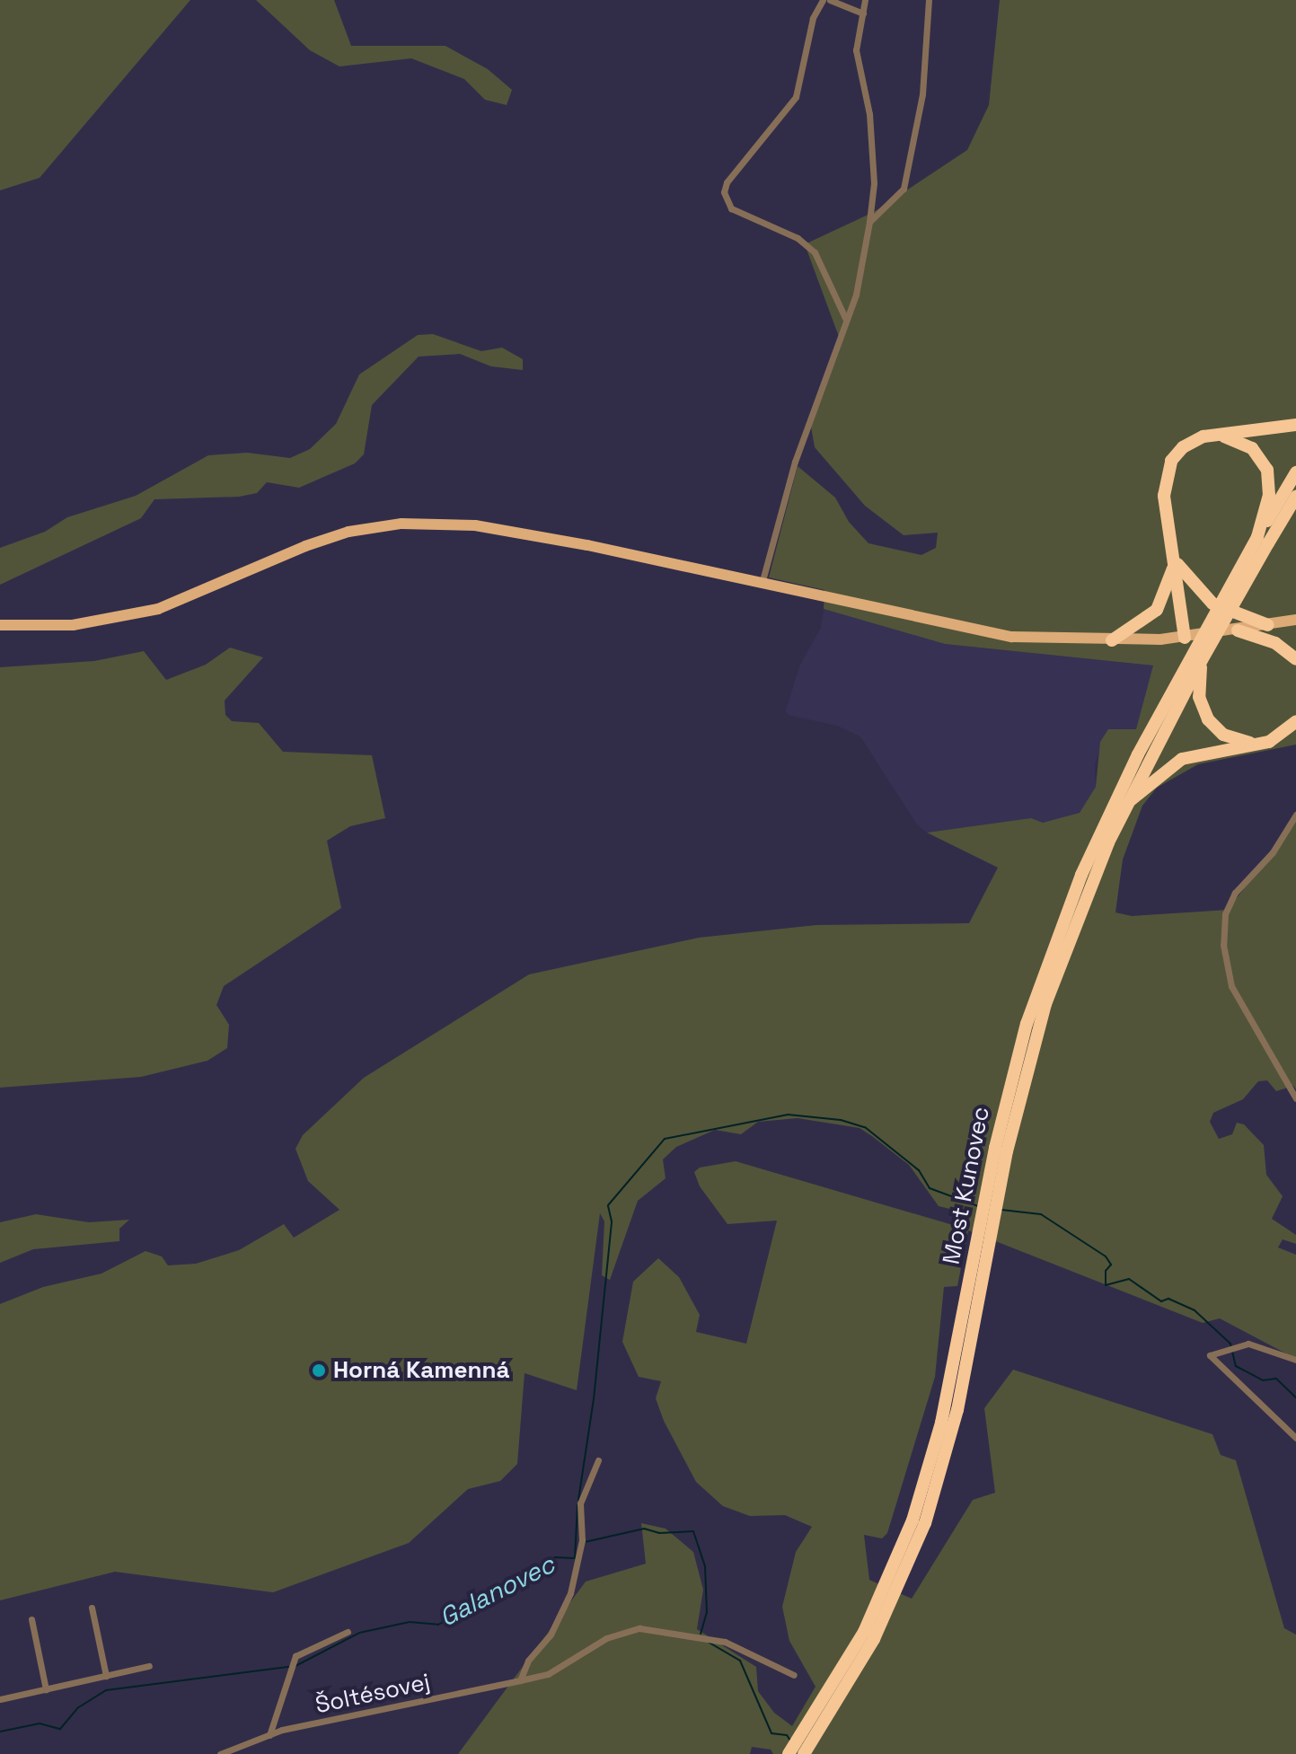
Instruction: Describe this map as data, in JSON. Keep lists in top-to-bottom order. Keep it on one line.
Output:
{"streets":{"highway":["Most Kunovec"],"street":["Šoltésovej"]},"water":["Galanovec"],"places":["Horná Kamenná"]}
